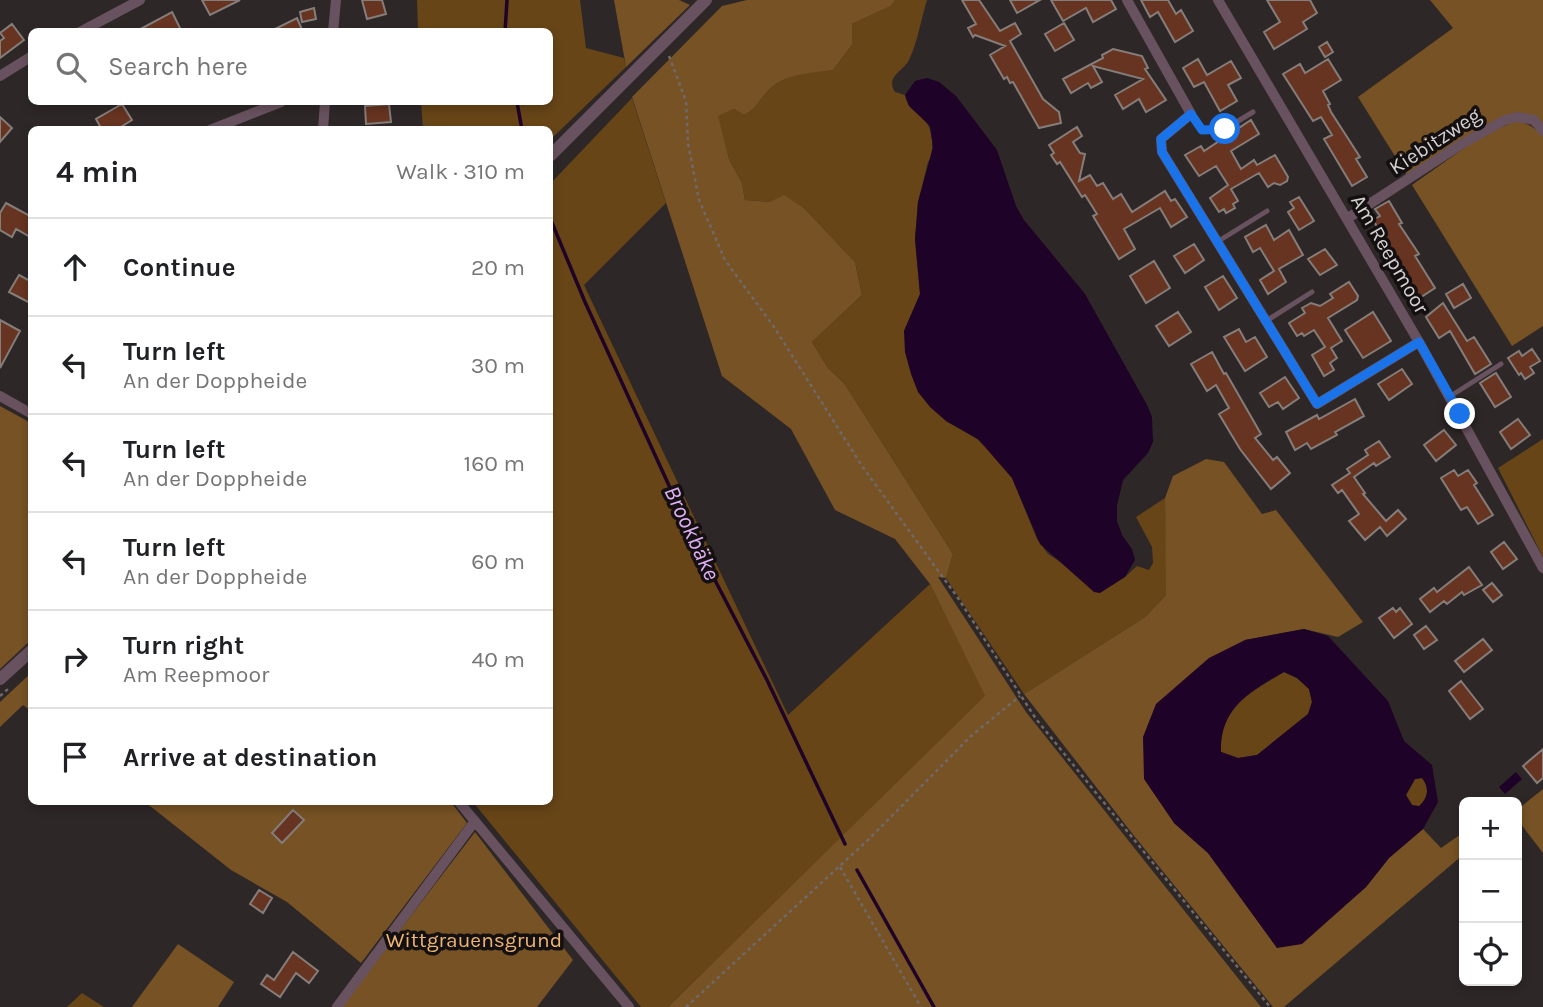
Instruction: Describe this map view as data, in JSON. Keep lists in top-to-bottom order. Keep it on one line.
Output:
{"streets":{"street":["Kiebitzweg","Am Reepmoor"]},"crossings":[["Kiebitzweg","Am Reepmoor"]],"water":["Brookbäke"],"parks":["Wittgrauensgrund"],"page":{"search":"Search here","heading":["4 min","Walk · 310 m"],"list":[["Continue","20 m"],["Turn left","An der Doppheide","30 m"],["Turn left","An der Doppheide","160 m"],["Turn left","An der Doppheide","60 m"],["Turn right","Am Reepmoor","40 m"],"Arrive at destination"],"map_buttons":["+","−"]}}
